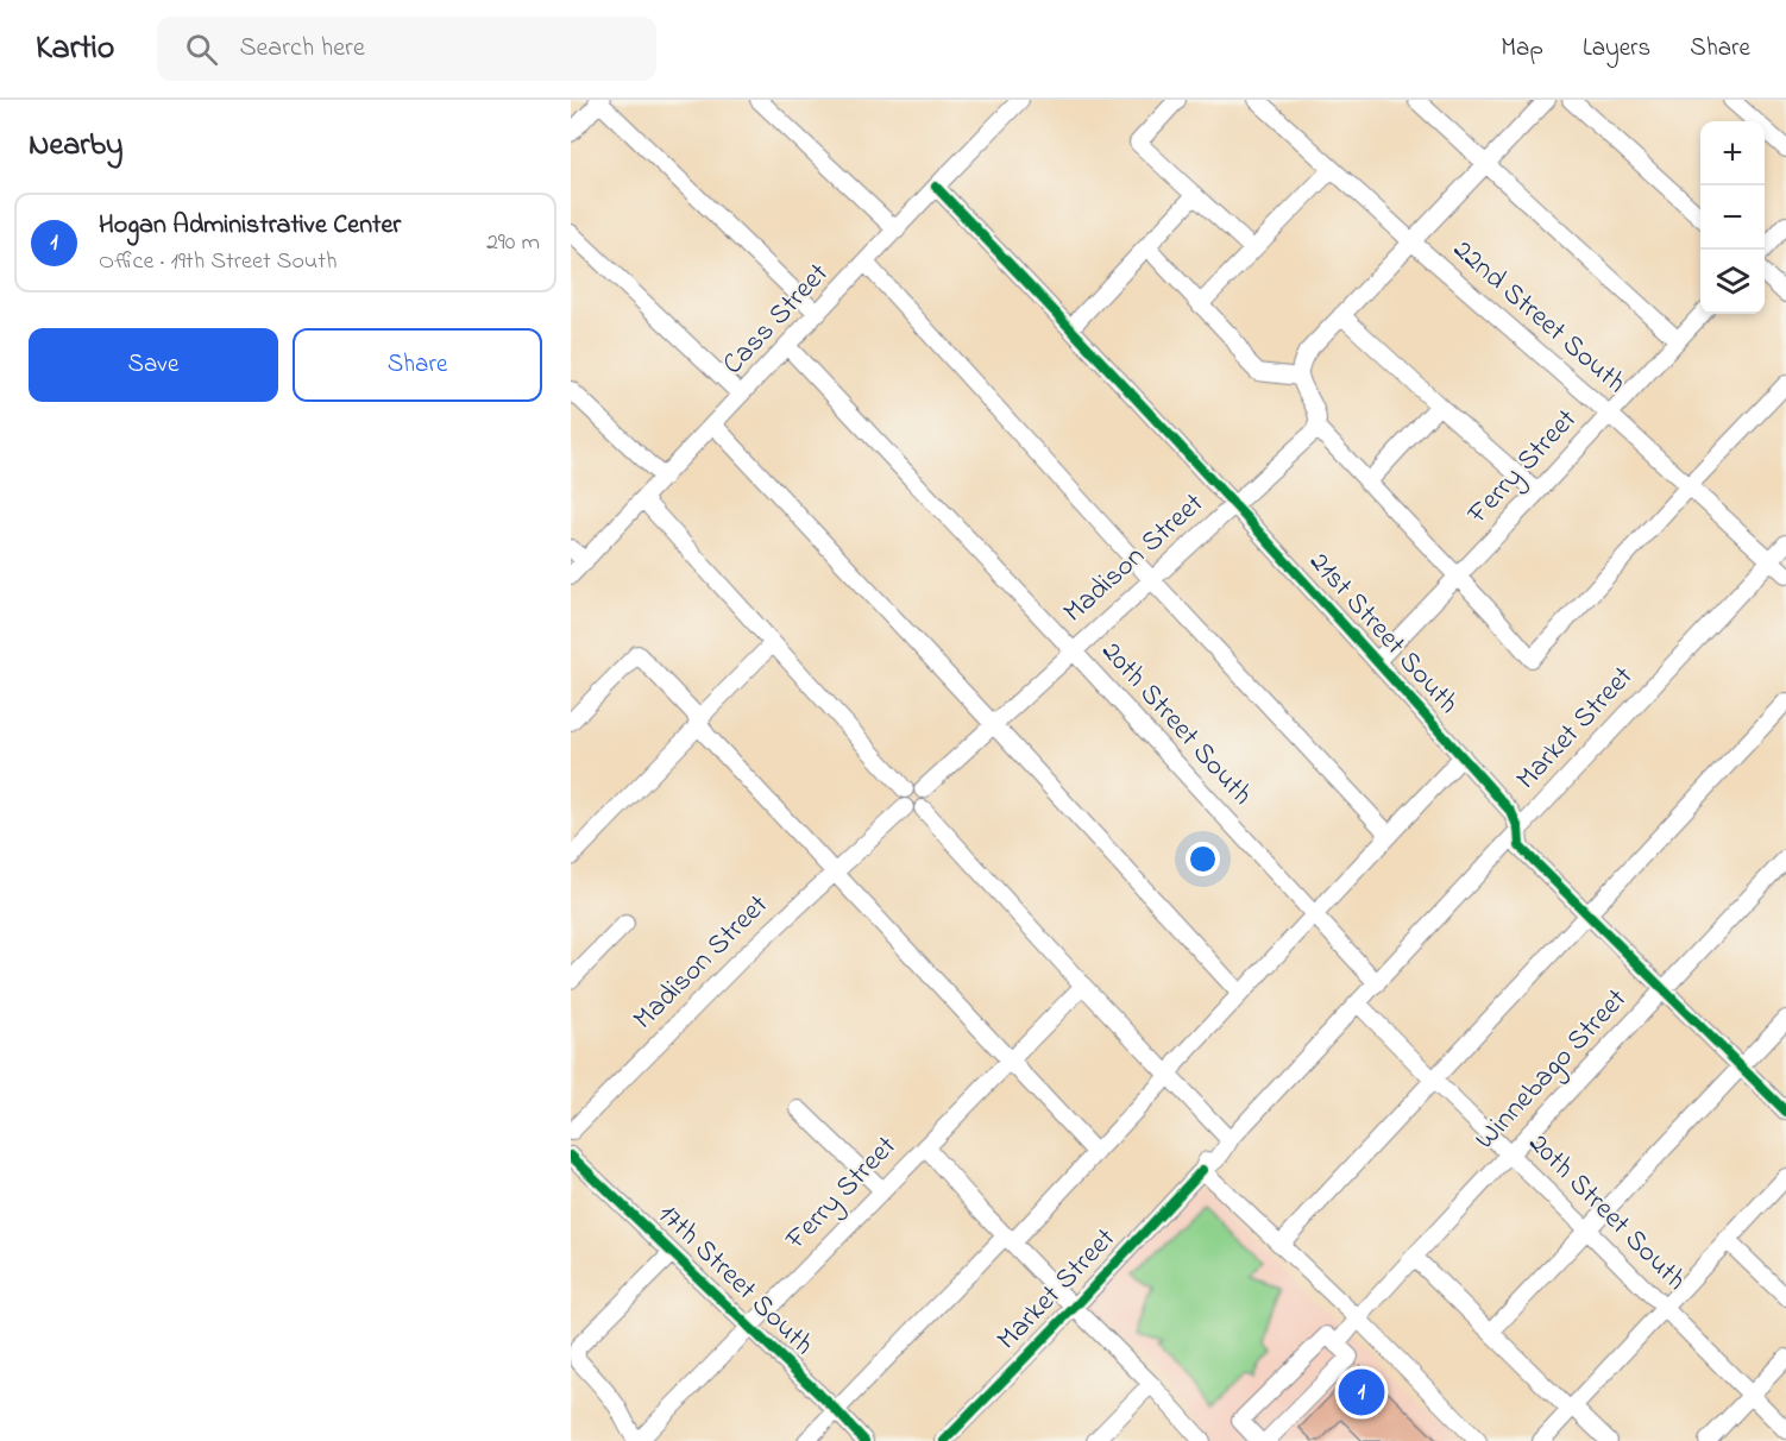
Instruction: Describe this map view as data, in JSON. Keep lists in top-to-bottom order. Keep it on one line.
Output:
{"streets":{"street":["22nd Street South","Cass Street","Ferry Street","Madison Street","21st Street South","20th Street South","Market Street","Winnebago Street","17th Street South"]},"crossings":[["22nd Street South","Ferry Street"],["22nd Street South","Market Street"],["Cass Street","21st Street South"],["Cass Street","20th Street South"],["Ferry Street","21st Street South"],["Ferry Street","17th Street South"],["Madison Street","21st Street South"],["Madison Street","20th Street South"],["21st Street South","Market Street"],["21st Street South","Winnebago Street"],["20th Street South","Market Street"],["20th Street South","Winnebago Street"]],"page":{"header":"Kartio","search":"Search here","nav":["Map","Layers","Share"],"heading":"Nearby","map_buttons":["+","−"],"list":[{"mark":"1","name":"Hogan Administrative Center","note":"Office · 19th Street South","value":"290 m"}],"buttons":["Save","Share"],"pins":"1"}}
